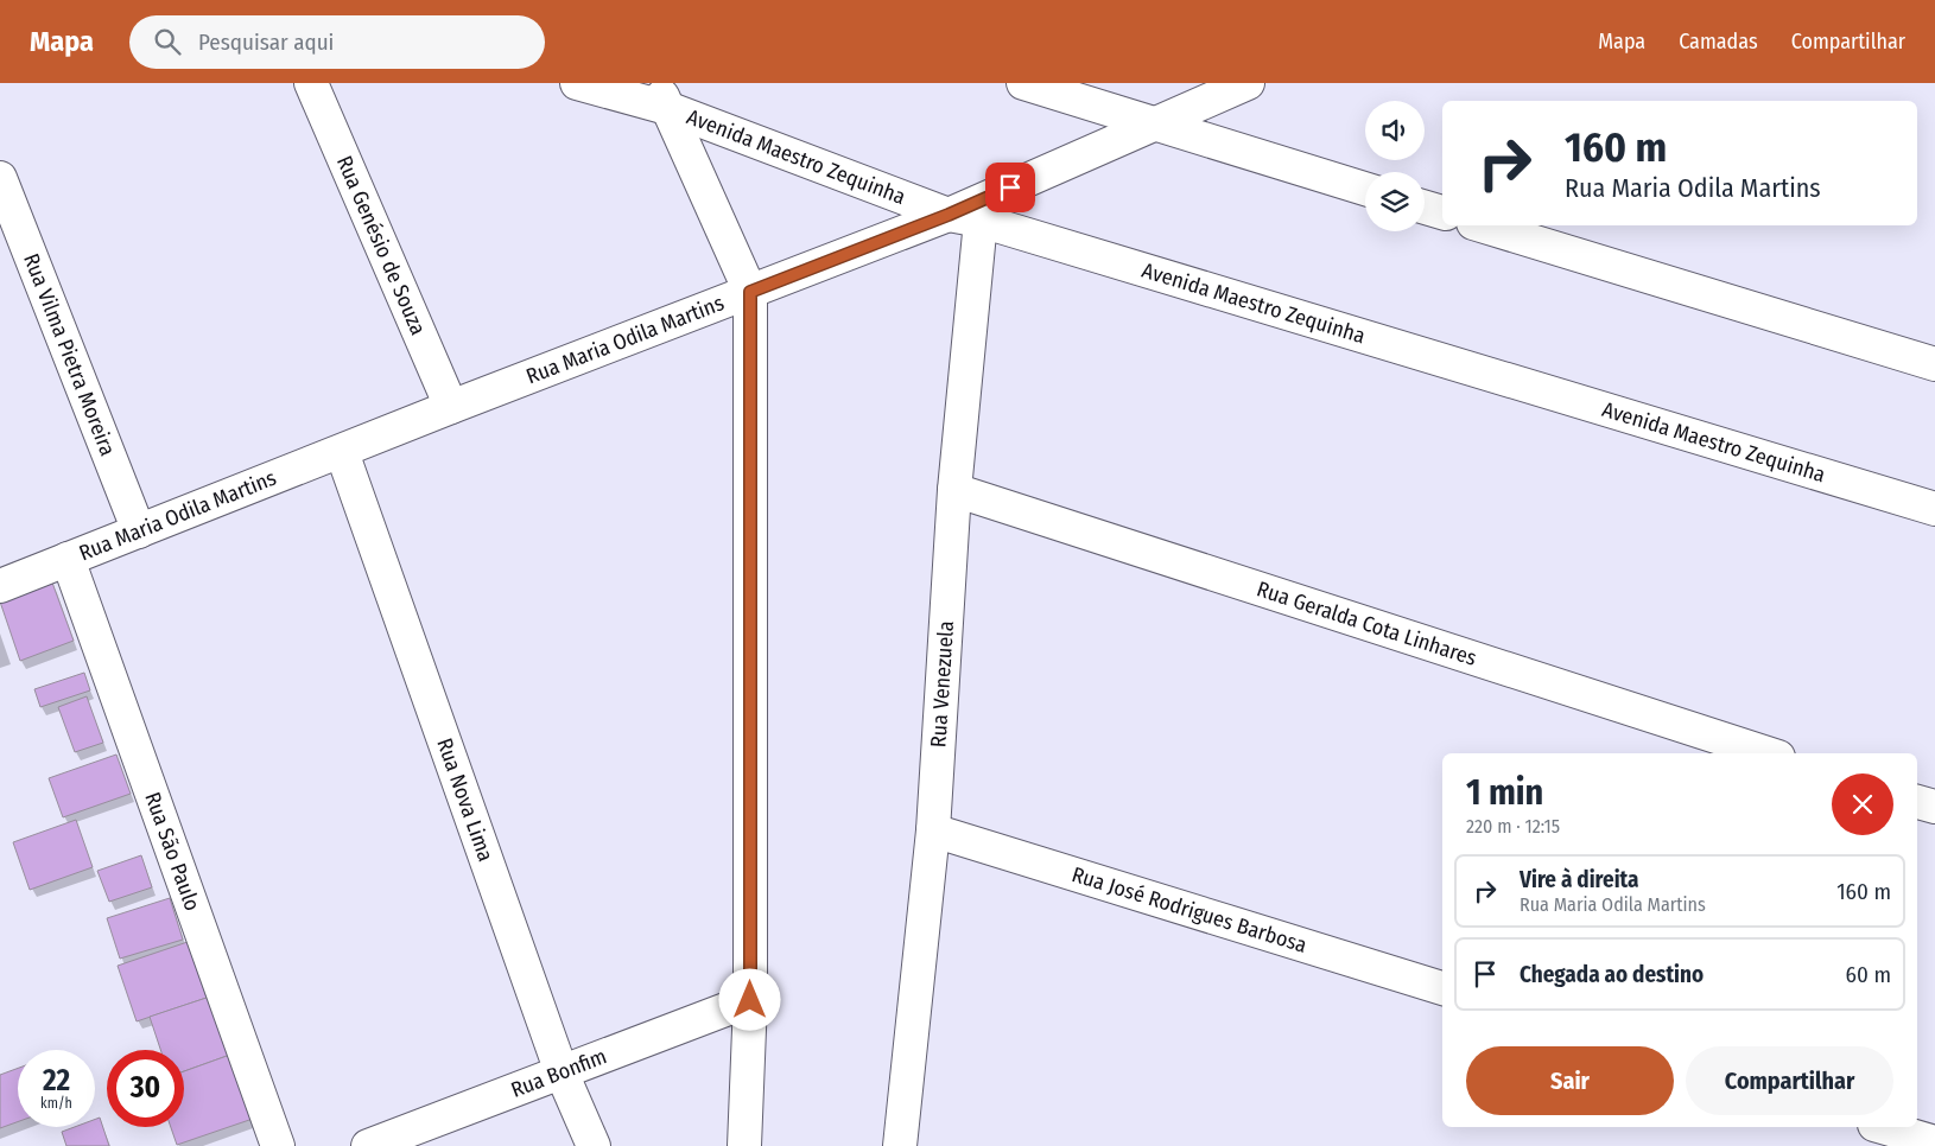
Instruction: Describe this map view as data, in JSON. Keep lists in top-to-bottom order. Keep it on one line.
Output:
{"streets":{"street":["Avenida Maestro Zequinha","Rua Genésio de Souza","Rua Maria Odila Martins","Rua Vilma Pietra Moreira","Rua Geralda Cota Linhares","Rua Venezuela","Rua Nova Lima","Rua São Paulo","Rua José Rodrigues Barbosa","Rua Bonfim"]},"crossings":[["Avenida Maestro Zequinha","Rua Maria Odila Martins"],["Avenida Maestro Zequinha","Rua Venezuela"],["Rua Genésio de Souza","Rua Maria Odila Martins"],["Rua Maria Odila Martins","Rua Vilma Pietra Moreira"],["Rua Maria Odila Martins","Rua Nova Lima"],["Rua Maria Odila Martins","Rua São Paulo"],["Rua Geralda Cota Linhares","Rua Venezuela"],["Rua Venezuela","Rua José Rodrigues Barbosa"],["Rua Nova Lima","Rua Bonfim"]],"page":{"header":"Mapa","search":"Pesquisar aqui","nav":["Mapa","Camadas","Compartilhar"],"turn":["160 m","Rua Maria Odila Martins"],"heading":["1 min","220 m · 12:15"],"list":[{"name":"Vire à direita","note":"Rua Maria Odila Martins","value":"160 m"},{"name":"Chegada ao destino","value":"60 m"}],"buttons":["Sair","Compartilhar"],"speed":"22 km/h","limit":"30"}}
